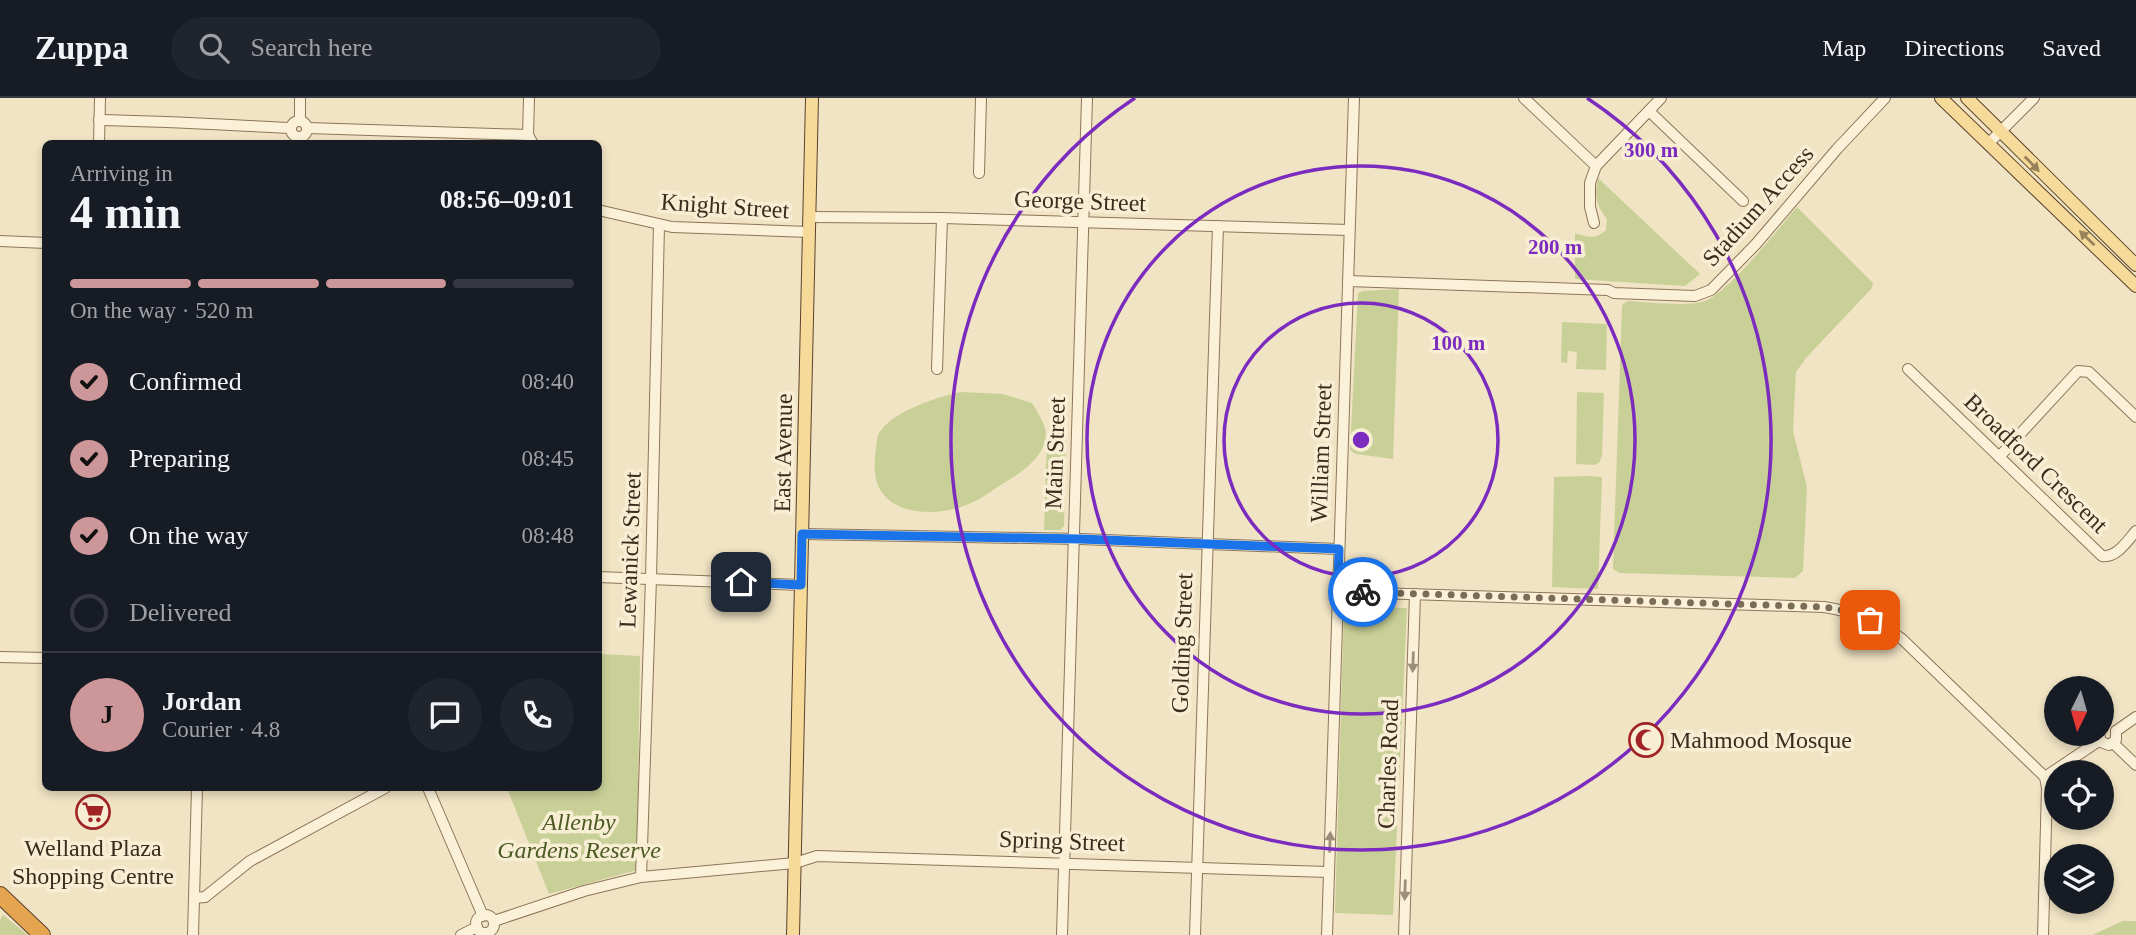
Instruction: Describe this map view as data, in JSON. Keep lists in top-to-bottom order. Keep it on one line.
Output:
{"streets":{"main road":["East Avenue"],"street":["George Street","Knight Street","Stadium Access","Main Street","William Street","Broadford Crescent","Lewanick Street","Golding Street","Charles Road","Spring Street"]},"crossings":[["George Street","East Avenue"],["George Street","Main Street"],["George Street","William Street"],["George Street","Golding Street"],["Knight Street","East Avenue"],["Knight Street","Lewanick Street"],["Stadium Access","William Street"],["East Avenue","Spring Street"],["Main Street","Spring Street"],["William Street","Spring Street"],["Lewanick Street","Spring Street"],["Golding Street","Spring Street"]],"one_way":["Charles Road"],"parks":["Allenby Gardens Reserve"],"places":{"mosque":["Mahmood Mosque"],"supermarket":["Welland Plaza Shopping Centre"]},"north":"bottom","page":{"header":"Zuppa","search":"Search here","nav":["Map","Directions","Saved"],"heading":["4 min","Arriving in","08:56–09:01"],"panel":["Jordan","Courier · 4.8"],"bar":"On the way · 520 m","list":[["Confirmed","08:40"],["Preparing","08:45"],["On the way","08:48"],"Delivered"],"round":"J"},"rings":["300 m","200 m","100 m"]}
